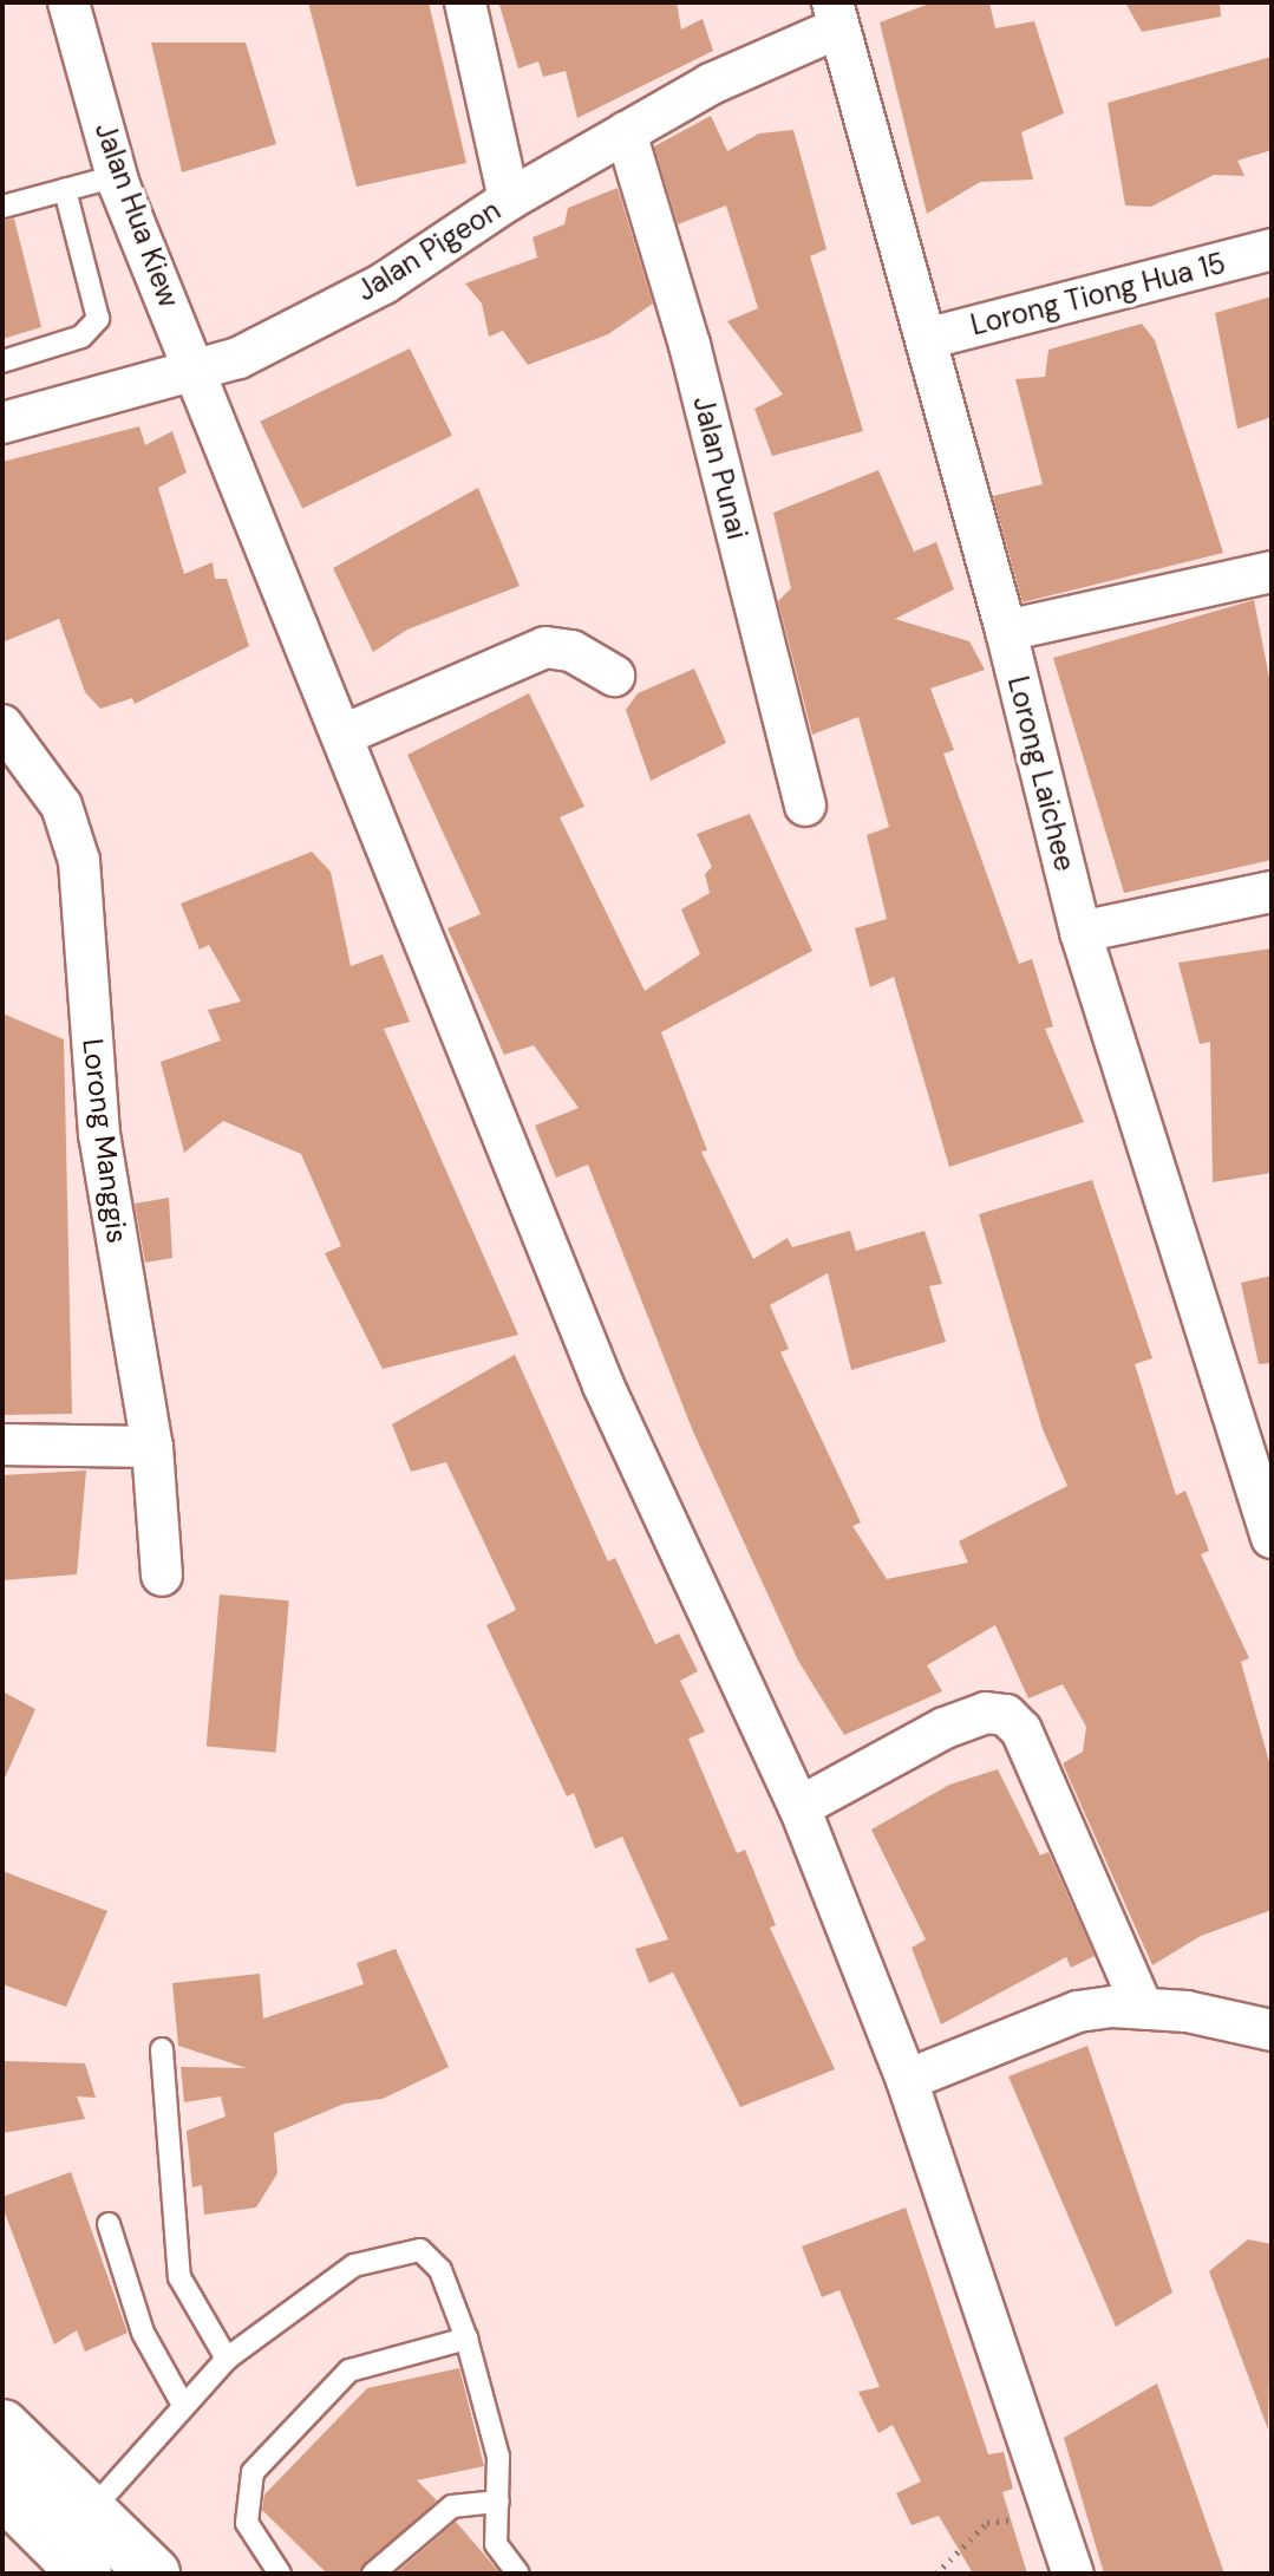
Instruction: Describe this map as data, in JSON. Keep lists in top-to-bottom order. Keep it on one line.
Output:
{"streets":{"street":["Jalan Hua Kiew","Jalan Pigeon","Lorong Tiong Hua 15","Jalan Punai","Lorong Laichee","Lorong Manggis"]},"crossings":[["Jalan Hua Kiew","Jalan Pigeon"],["Jalan Pigeon","Jalan Punai"],["Jalan Pigeon","Lorong Laichee"],["Lorong Tiong Hua 15","Lorong Laichee"]]}
